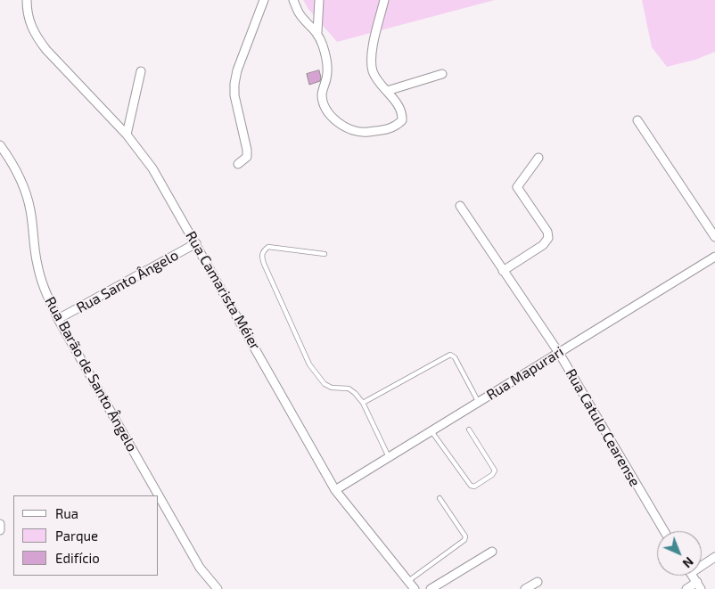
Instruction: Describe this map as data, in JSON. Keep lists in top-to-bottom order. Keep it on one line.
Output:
{"streets":{"street":["Rua Santo Ângelo","Rua Camarista Méier","Rua Mapurari","Rua Barão de Santo Ângelo","Rua Catulo Cearense"]},"crossings":[["Rua Santo Ângelo","Rua Camarista Méier"],["Rua Santo Ângelo","Rua Barão de Santo Ângelo"],["Rua Camarista Méier","Rua Mapurari"],["Rua Mapurari","Rua Catulo Cearense"]],"legend":["Rua","Parque","Edifício"],"north":"bottom right"}
